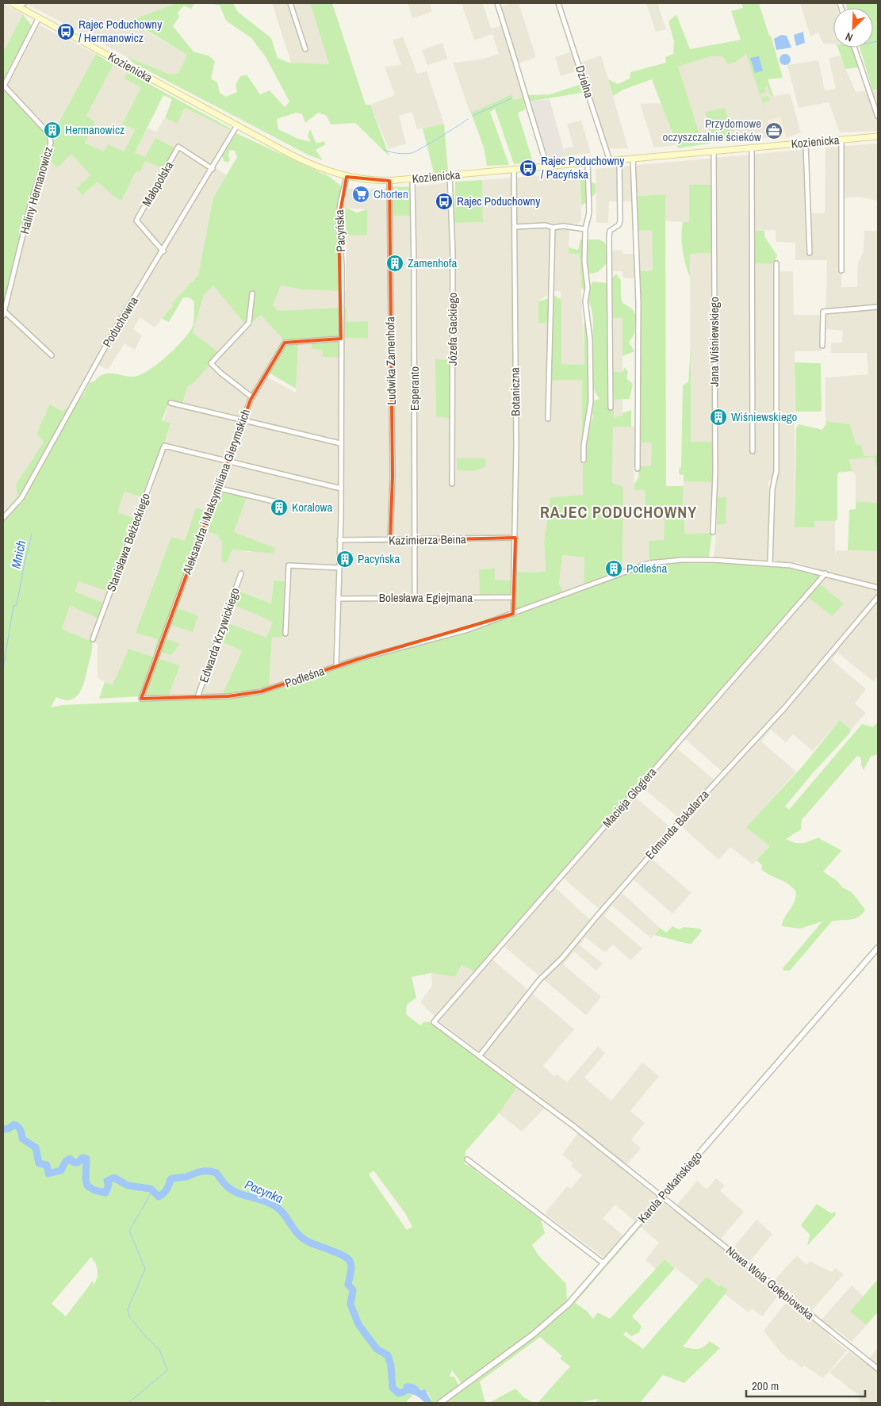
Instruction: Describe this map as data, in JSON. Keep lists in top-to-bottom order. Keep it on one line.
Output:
{"streets":{"main road":["Kozienicka"],"street":["Dzielna","Małopolska","Haliny Hermanowicz","Pacyńska","Poduchowna","Józefa Gackiego","Jana Wiśniewskiego","Ludwika Zamenhofa","Esperanto","Botaniczna","Aleksandra i Maksymiliana Gierymskich","Kazimierza Beina","Stanisława Bełżeckiego","Bolesława Egiejmana","Edwarda Krzywickiego","Podleśna","Macieja Glogiera","Edmunda Bakalarza","Karola Potkańskiego","Nowa Wola Gołębiowska"]},"crossings":[["Kozienicka","Dzielna"],["Kozienicka","Haliny Hermanowicz"],["Kozienicka","Pacyńska"],["Kozienicka","Poduchowna"],["Kozienicka","Józefa Gackiego"],["Kozienicka","Jana Wiśniewskiego"],["Kozienicka","Ludwika Zamenhofa"],["Kozienicka","Esperanto"],["Kozienicka","Botaniczna"],["Małopolska","Poduchowna"],["Pacyńska","Aleksandra i Maksymiliana Gierymskich"],["Pacyńska","Kazimierza Beina"],["Pacyńska","Bolesława Egiejmana"],["Pacyńska","Podleśna"],["Ludwika Zamenhofa","Kazimierza Beina"],["Esperanto","Kazimierza Beina"],["Esperanto","Bolesława Egiejmana"],["Botaniczna","Kazimierza Beina"],["Botaniczna","Bolesława Egiejmana"],["Botaniczna","Podleśna"],["Aleksandra i Maksymiliana Gierymskich","Stanisława Bełżeckiego"],["Aleksandra i Maksymiliana Gierymskich","Podleśna"],["Edwarda Krzywickiego","Podleśna"],["Podleśna","Macieja Glogiera"],["Macieja Glogiera","Nowa Wola Gołębiowska"],["Edmunda Bakalarza","Nowa Wola Gołębiowska"],["Karola Potkańskiego","Nowa Wola Gołębiowska"]],"districts":["RAJEC PODUCHOWNY"],"water":["Mnich","Pacynka"],"places":{"bus stop":["Rajec Poduchowny / Hermanowicz","Rajec Poduchowny / Pacyńska","Rajec Poduchowny"],"building":["Hermanowicz","Zamenhofa","Wiśniewskiego","Koralowa","Pacyńska","Podleśna"],"office":["Przydomowe oczyszczalnie ścieków"],"supermarket":["Chorten"]},"scale_bar":"200 m","north":"bottom left"}
